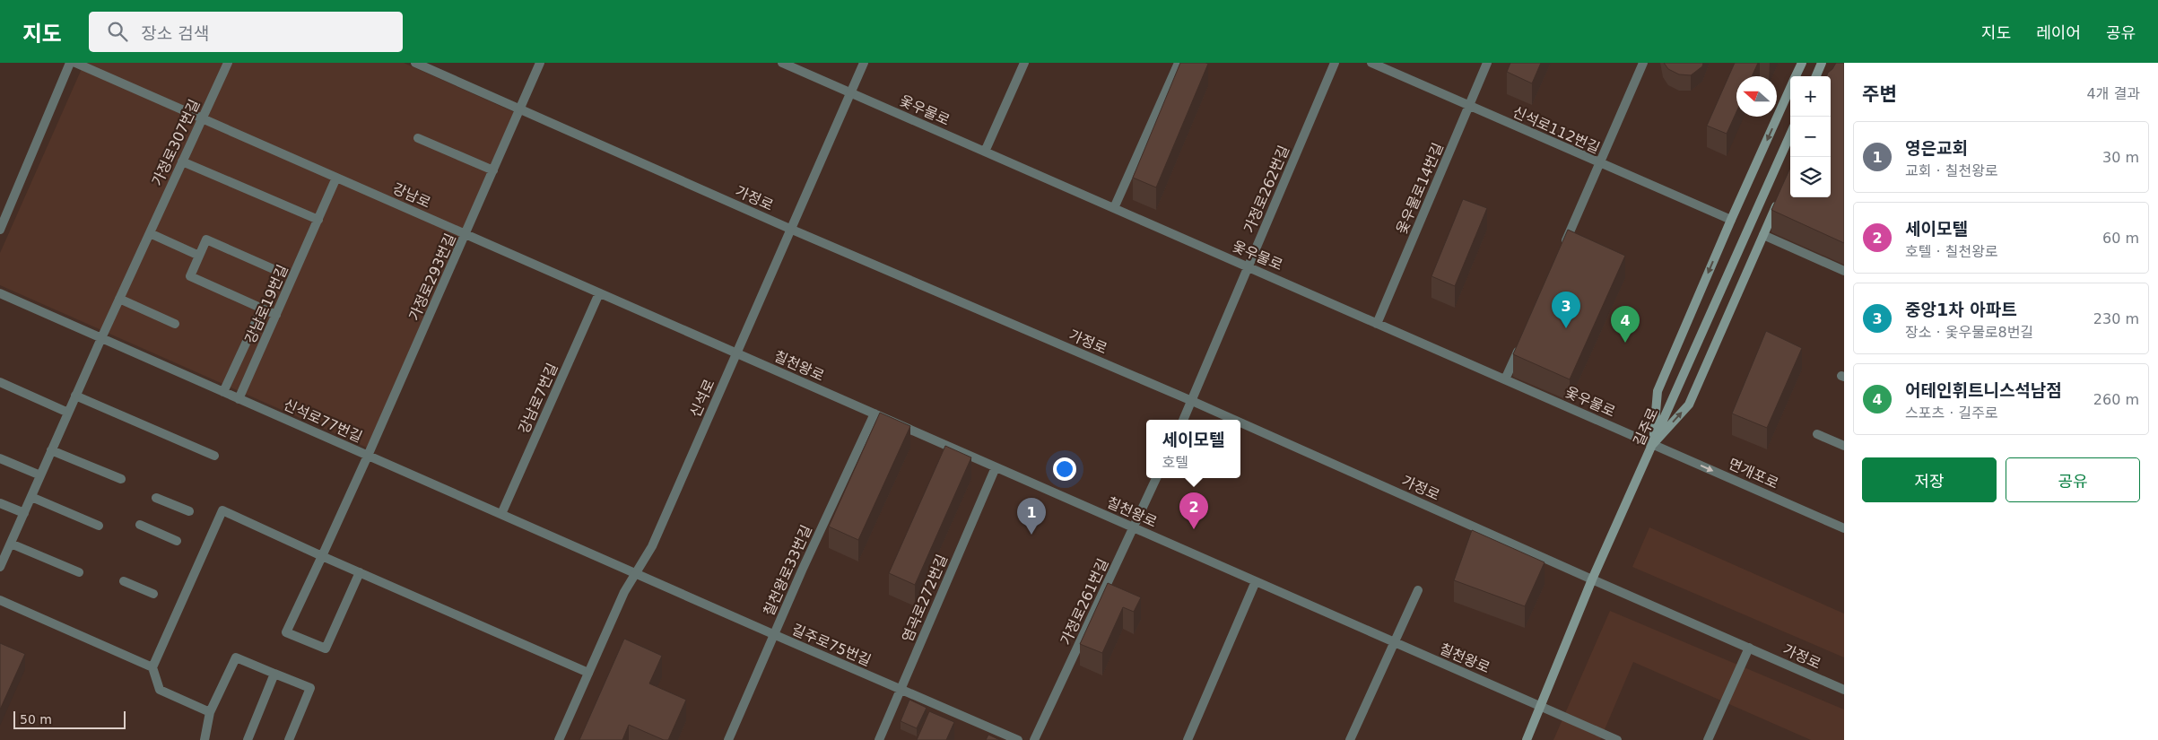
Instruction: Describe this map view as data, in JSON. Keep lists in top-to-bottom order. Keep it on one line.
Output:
{"streets":{"main road":["길주로"],"street":["옻우물로","신석로112번길","가정로307번길","옻우물로14번길","가정로262번길","강남로","가정로","가정로293번길","강남로19번길","칠천왕로","강남로7번길","신석로","신석로77번길","면개포로","칠천왕로33번길","염곡로272번길","가정로261번길","길주로75번길"]},"crossings":[["옻우물로","옻우물로14번길"],["옻우물로","가정로262번길"],["옻우물로","신석로"],["옻우물로","길주로"],["옻우물로","면개포로"],["신석로112번길","옻우물로14번길"],["가정로307번길","강남로"],["가정로307번길","신석로77번길"],["가정로262번길","가정로"],["강남로","가정로293번길"],["강남로","강남로19번길"],["강남로","칠천왕로"],["강남로","강남로7번길"],["강남로","신석로"],["가정로","가정로293번길"],["가정로","신석로"],["가정로","길주로"],["가정로293번길","신석로77번길"],["강남로19번길","신석로77번길"],["칠천왕로","신석로"],["칠천왕로","길주로"],["칠천왕로","칠천왕로33번길"],["칠천왕로","염곡로272번길"],["칠천왕로","가정로261번길"],["강남로7번길","신석로77번길"],["신석로","신석로77번길"],["신석로","길주로75번길"],["신석로77번길","길주로75번길"],["길주로","면개포로"],["칠천왕로33번길","길주로75번길"],["염곡로272번길","길주로75번길"]],"one_way":["면개포로"],"scale_bar":"50 m","north":"left","page":{"header":"지도","search":"장소 검색","nav":["지도","레이어","공유"],"heading":["주변","4개 결과"],"map_buttons":["+","−"],"list":[{"mark":"1","name":"영은교회","note":"교회 · 칠천왕로","value":"30 m"},{"mark":"2","name":"세이모텔","note":"호텔 · 칠천왕로","value":"60 m"},{"mark":"3","name":"중앙1차 아파트","note":"장소 · 옻우물로8번길","value":"230 m"},{"mark":"4","name":"어테인휘트니스석남점","note":"스포츠 · 길주로","value":"260 m"}],"pins":["3","4","2","1"],"popup":["세이모텔","호텔"],"buttons":["저장","공유"],"scale":"50 m"}}
